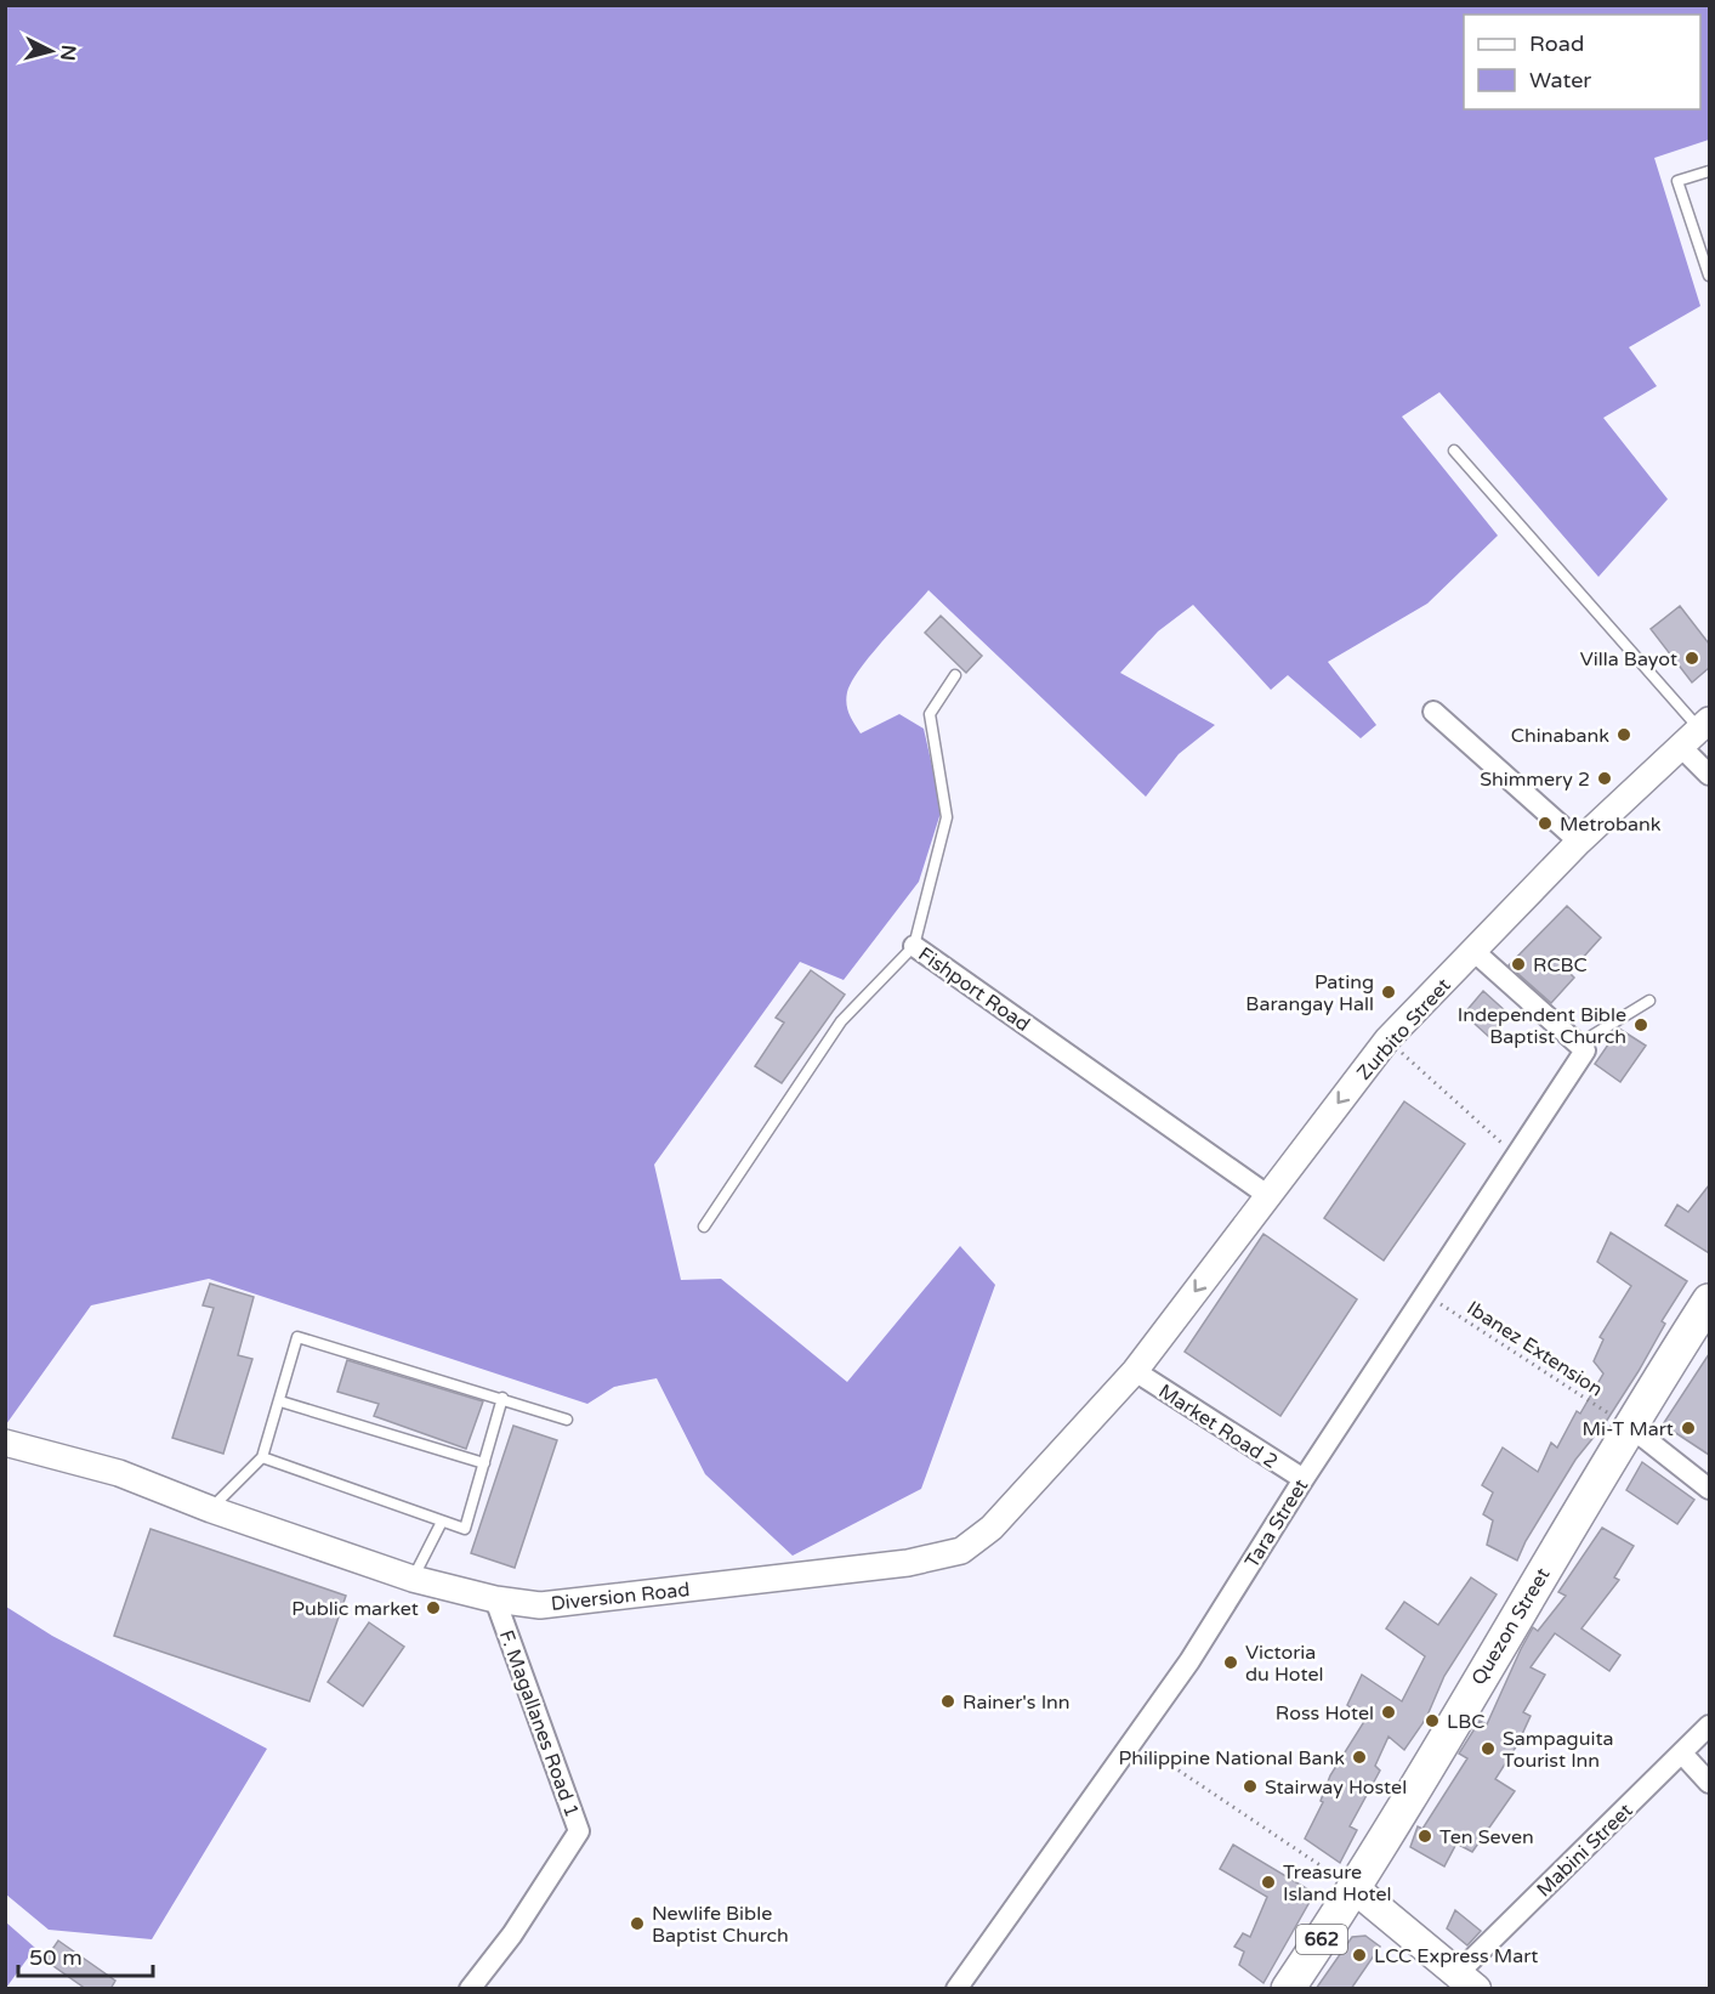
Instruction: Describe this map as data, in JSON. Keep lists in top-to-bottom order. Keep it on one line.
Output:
{"streets":{"main road":["Quezon Street","662"],"street":["Fishport Road","Zurbito Street","Market Road 2","Tara Street","Diversion Road","F. Magallanes Road 1","Mabini Street"],"path":["Ibanez Extension"]},"crossings":[["Fishport Road","Zurbito Street"],["Zurbito Street","Market Road 2"],["Zurbito Street","Diversion Road"],["Ibanez Extension","Tara Street"],["Ibanez Extension","Quezon Street"],["Market Road 2","Tara Street"],["Market Road 2","Diversion Road"],["Diversion Road","F. Magallanes Road 1"]],"one_way":["Zurbito Street"],"places":["Villa Bayot","Chinabank","Shimmery 2","Metrobank","RCBC","Pating Barangay Hall","Independent Bible Baptist Church","Mi-T Mart","Public market","Victoria du Hotel","Rainer's Inn","Ross Hotel","LBC","Sampaguita Tourist Inn","Philippine National Bank","Stairway Hostel","Ten Seven","Treasure Island Hotel","Newlife Bible Baptist Church","LCC Express Mart"],"legend":["Road","Water"],"scale_bar":"50 m","north":"right"}
